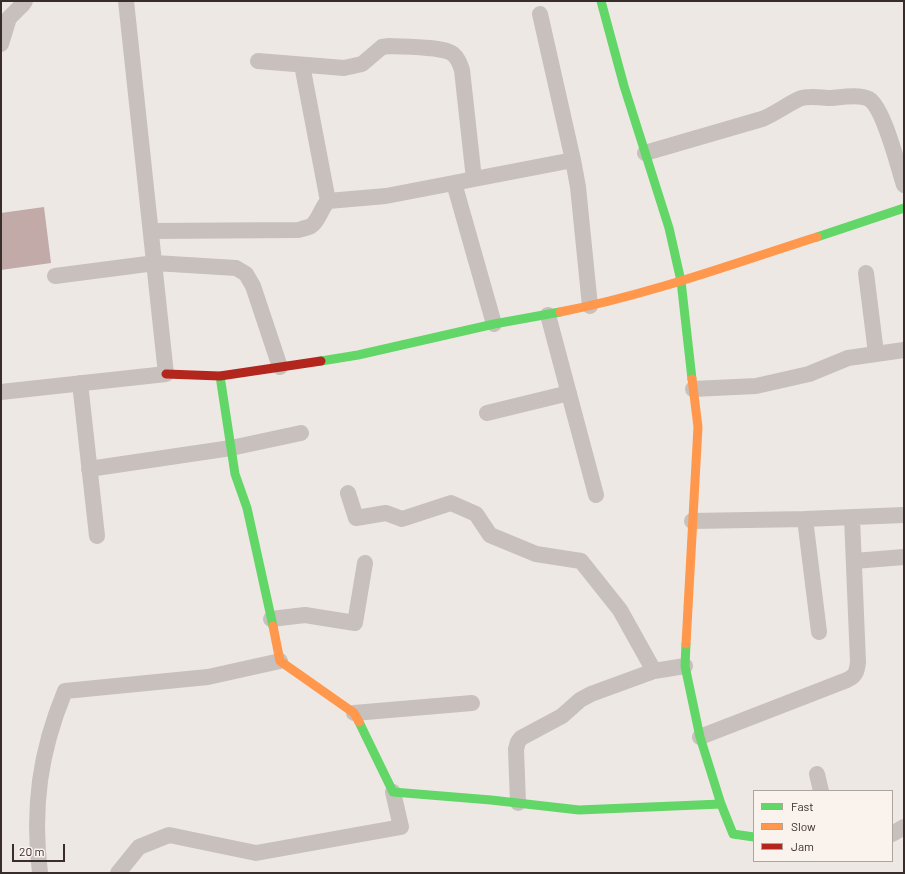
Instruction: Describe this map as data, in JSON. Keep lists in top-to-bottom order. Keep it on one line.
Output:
{"legend":["Fast","Slow","Jam"],"scale_bar":"20 m"}
